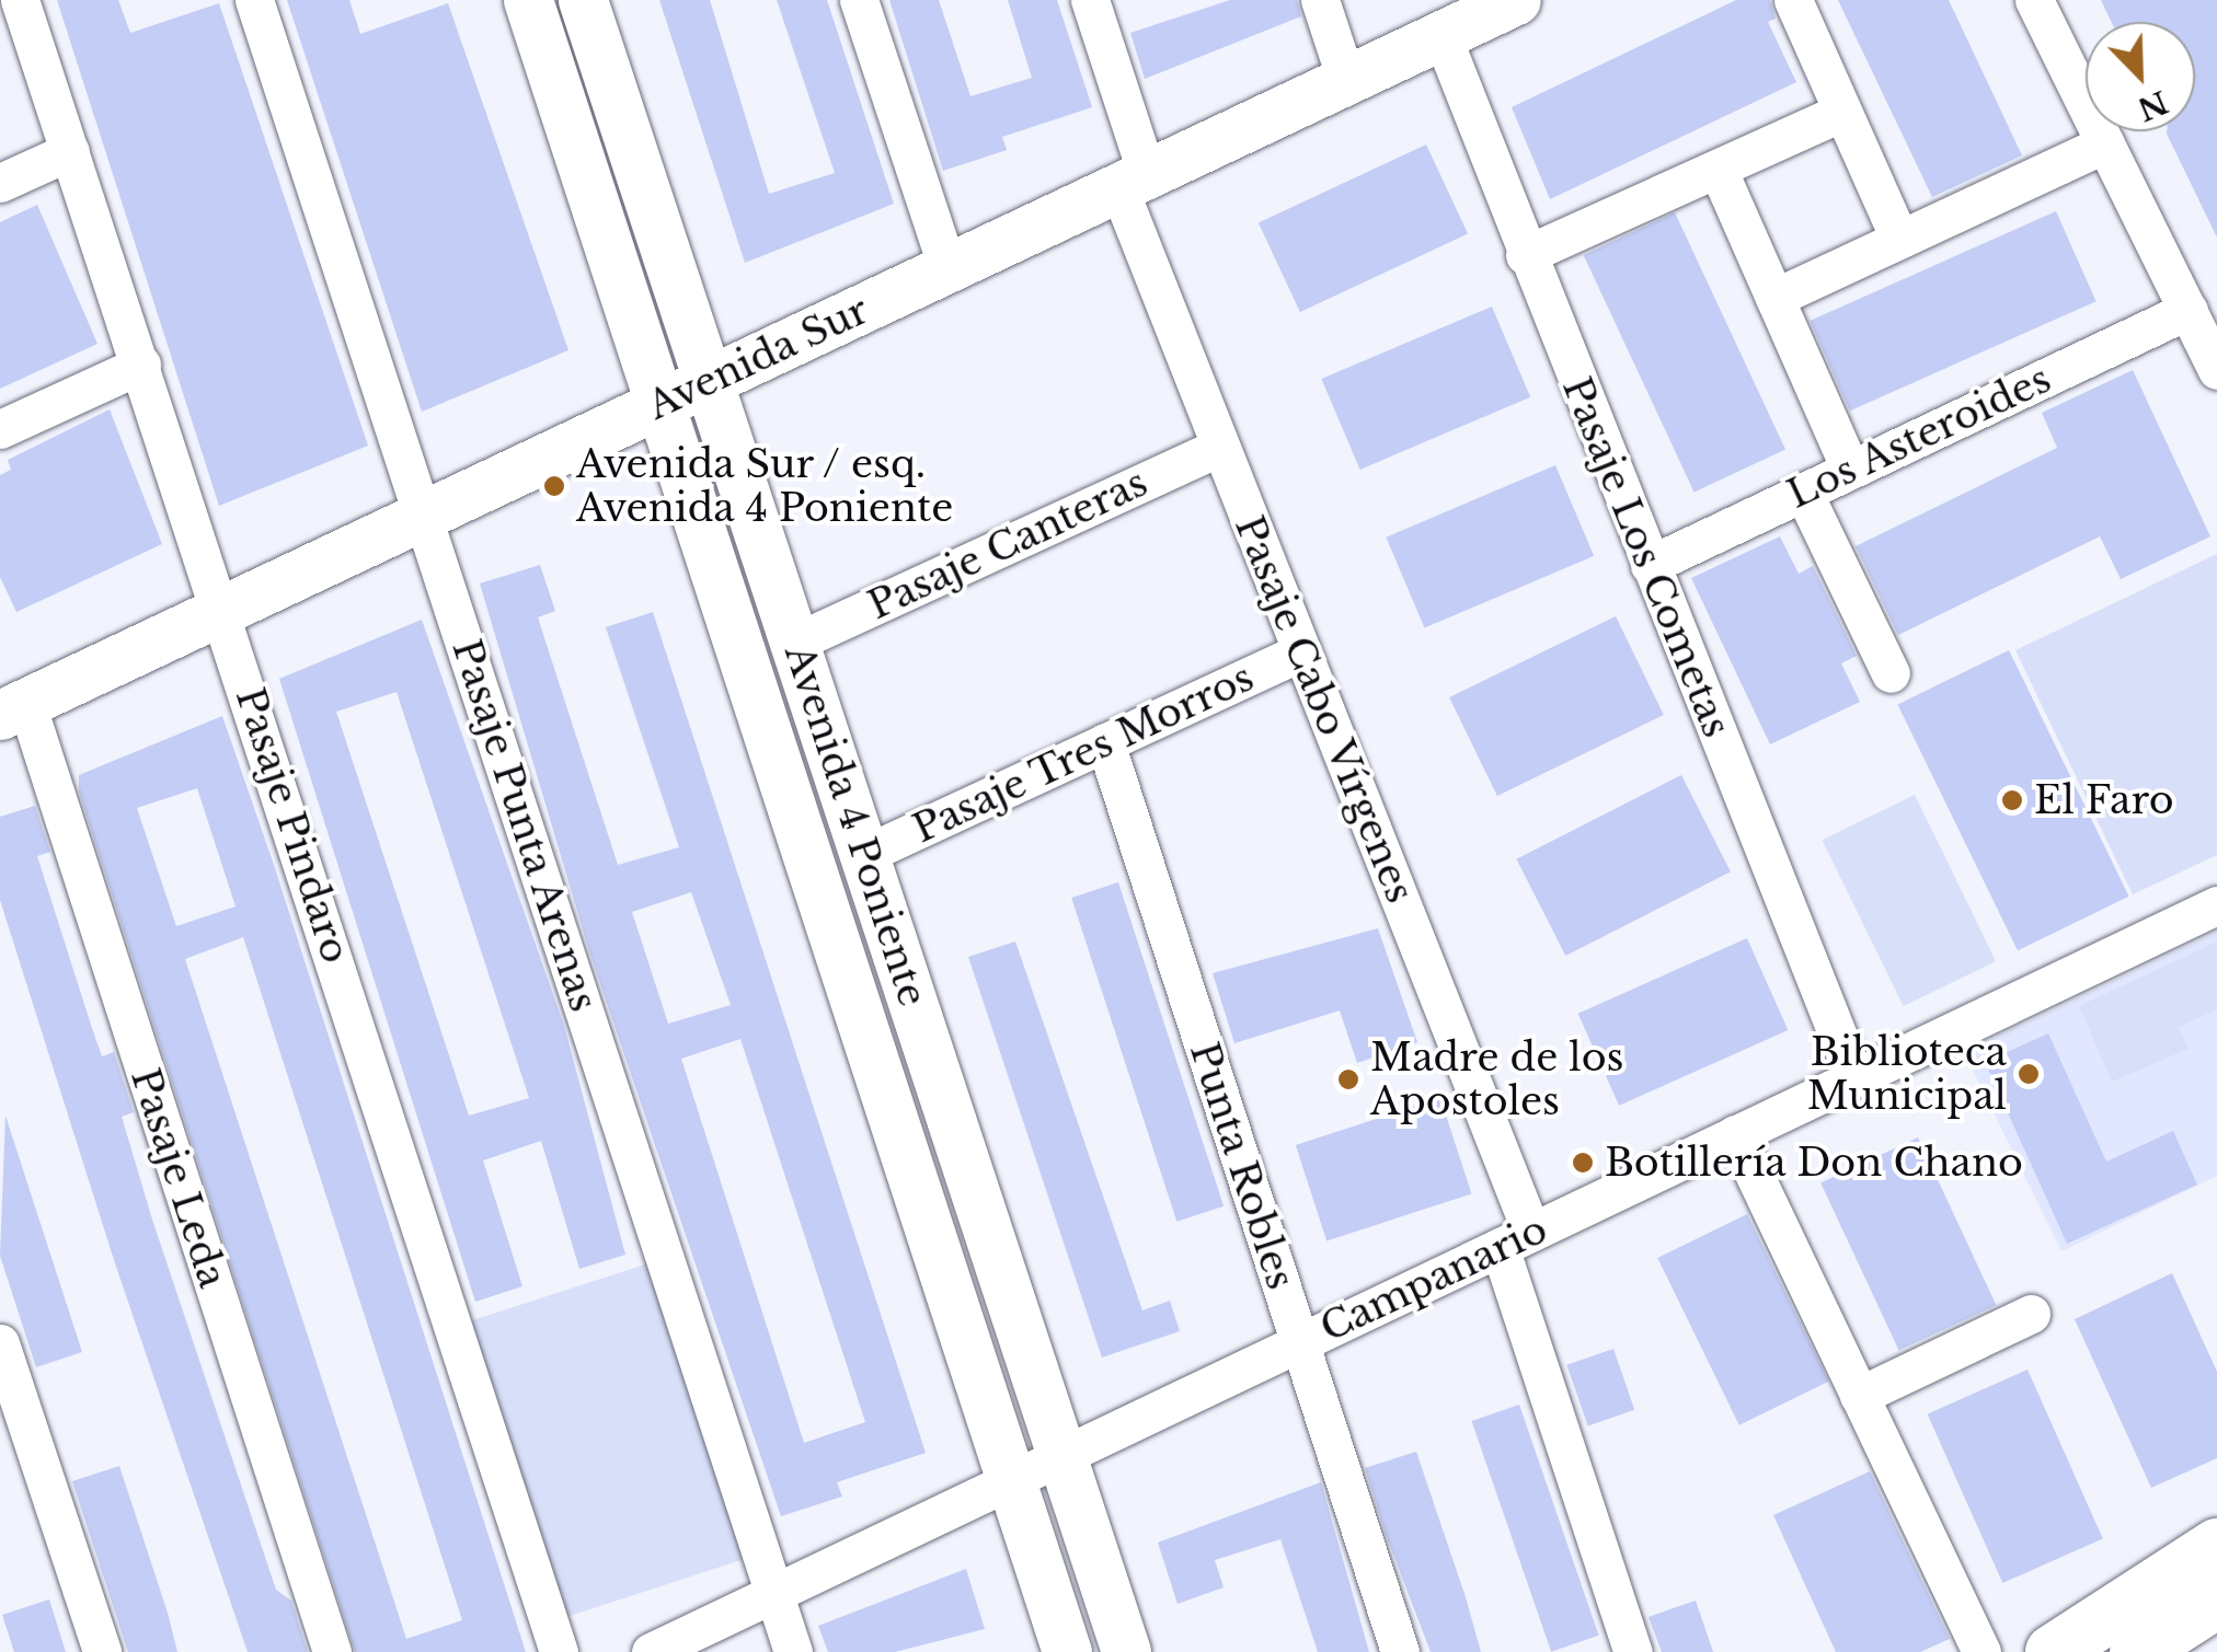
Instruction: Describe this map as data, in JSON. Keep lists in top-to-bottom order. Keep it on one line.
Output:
{"streets":{"street":["Avenida Sur","Los Asteroides","Pasaje Canteras","Pasaje Los Cometas","Pasaje Cabo Vírgenes","Pasaje Tres Morros","Pasaje Pindaro","Pasaje Punta Arenas","Avenida 4 Poniente","Punta Robles","Pasaje Leda","Campanario"]},"crossings":[["Avenida Sur","Pasaje Los Cometas"],["Avenida Sur","Pasaje Cabo Vírgenes"],["Avenida Sur","Pasaje Pindaro"],["Avenida Sur","Pasaje Punta Arenas"],["Avenida Sur","Avenida 4 Poniente"],["Avenida Sur","Pasaje Leda"],["Los Asteroides","Pasaje Los Cometas"],["Pasaje Canteras","Pasaje Cabo Vírgenes"],["Pasaje Canteras","Avenida 4 Poniente"],["Pasaje Los Cometas","Campanario"],["Pasaje Cabo Vírgenes","Pasaje Tres Morros"],["Pasaje Cabo Vírgenes","Campanario"],["Pasaje Tres Morros","Avenida 4 Poniente"],["Pasaje Tres Morros","Punta Robles"],["Pasaje Punta Arenas","Campanario"],["Avenida 4 Poniente","Campanario"],["Punta Robles","Campanario"]],"places":["Avenida Sur / esq. Avenida 4 Poniente","El Faro","Biblioteca Municipal","Madre de los Apostoles","Botillería Don Chano"],"north":"bottom right"}
